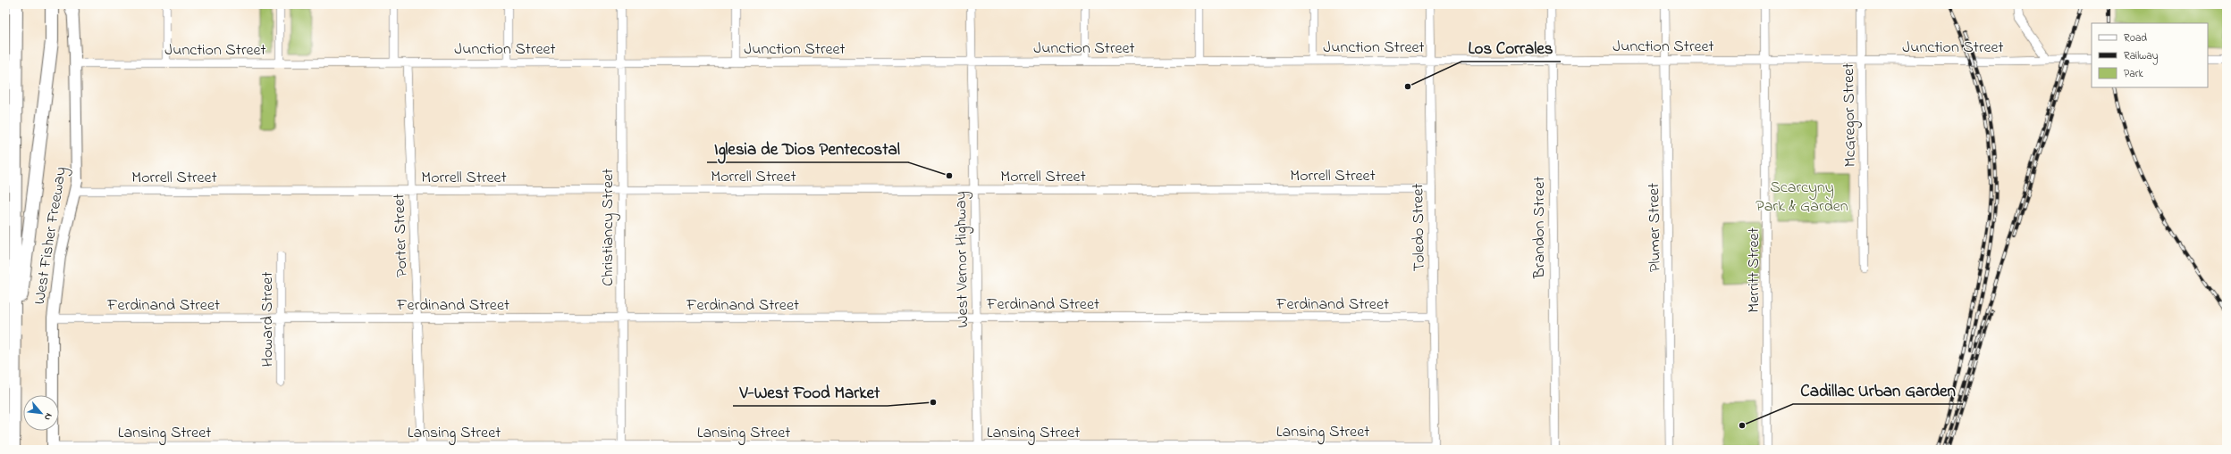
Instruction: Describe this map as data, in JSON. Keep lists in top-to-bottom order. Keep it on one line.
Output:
{"streets":{"main road":["West Fisher Freeway"],"street":["Junction Street","McGregor Street","Morrell Street","Christiancy Street","Toledo Street","Brandon Street","Plumer Street","Porter Street","West Vernor Highway","Merritt Street","Ferdinand Street","Howard Street","Lansing Street"]},"crossings":[["Junction Street","McGregor Street"],["Junction Street","Christiancy Street"],["Junction Street","Toledo Street"],["Junction Street","Brandon Street"],["Junction Street","Plumer Street"],["Junction Street","West Fisher Freeway"],["Junction Street","Porter Street"],["Junction Street","West Vernor Highway"],["Junction Street","Merritt Street"],["Morrell Street","Christiancy Street"],["Morrell Street","Toledo Street"],["Morrell Street","West Fisher Freeway"],["Morrell Street","Porter Street"],["Morrell Street","West Vernor Highway"],["Christiancy Street","Ferdinand Street"],["Christiancy Street","Lansing Street"],["Toledo Street","Ferdinand Street"],["Toledo Street","Lansing Street"],["West Fisher Freeway","Ferdinand Street"],["West Fisher Freeway","Lansing Street"],["Porter Street","Ferdinand Street"],["Porter Street","Lansing Street"],["West Vernor Highway","Ferdinand Street"],["West Vernor Highway","Lansing Street"],["Ferdinand Street","Howard Street"]],"parks":["Scarcyny Park & Garden"],"places":["Los Corrales","Iglesia de Dios Pentecostal","V-West Food Market","Cadillac Urban Garden"],"legend":["Road","Railway","Park"],"north":"bottom right"}
